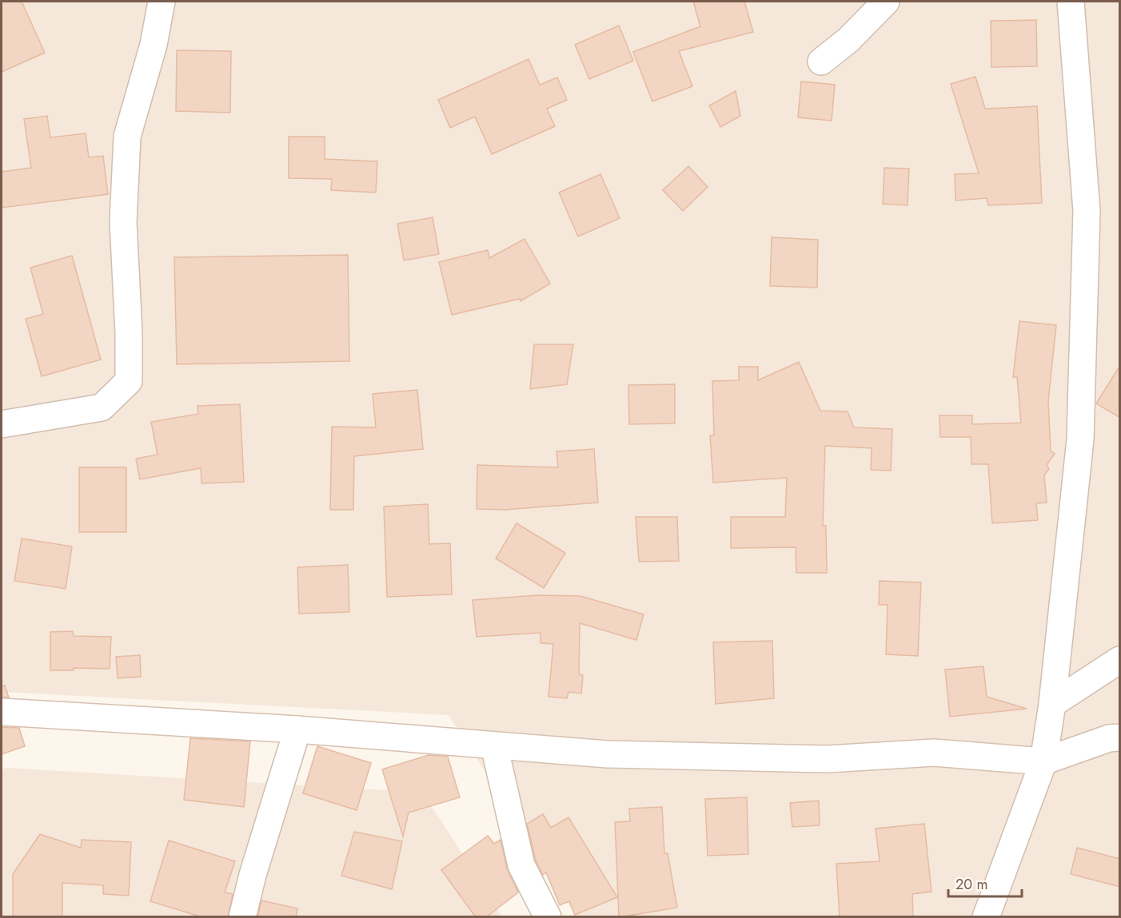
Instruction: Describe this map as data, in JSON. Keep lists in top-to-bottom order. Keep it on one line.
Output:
{"scale_bar":"20 m"}
